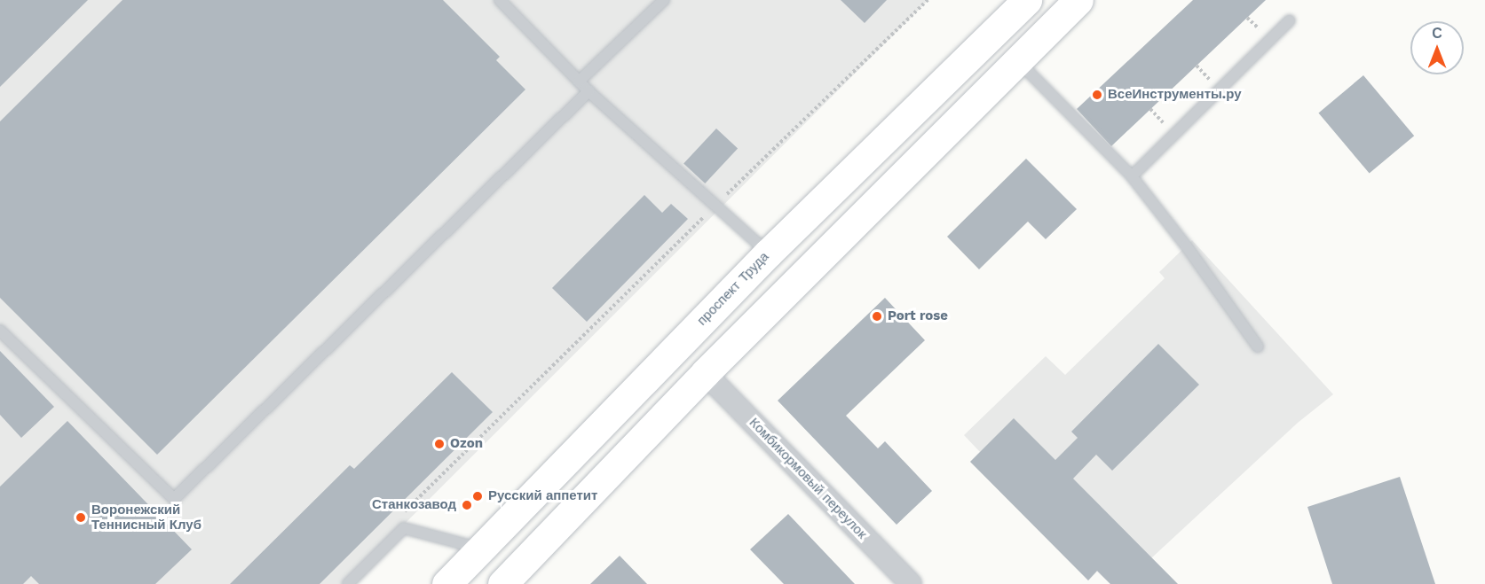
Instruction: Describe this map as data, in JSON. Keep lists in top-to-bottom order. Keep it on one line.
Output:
{"streets":{"main road":["проспект Труда"],"street":["Комбикормовый переулок"]},"places":["ВсеИнструменты.ру","Port rose","Ozon","Русский аппетит","Станкозавод","Воронежский Теннисный Клуб"],"north":"top"}
